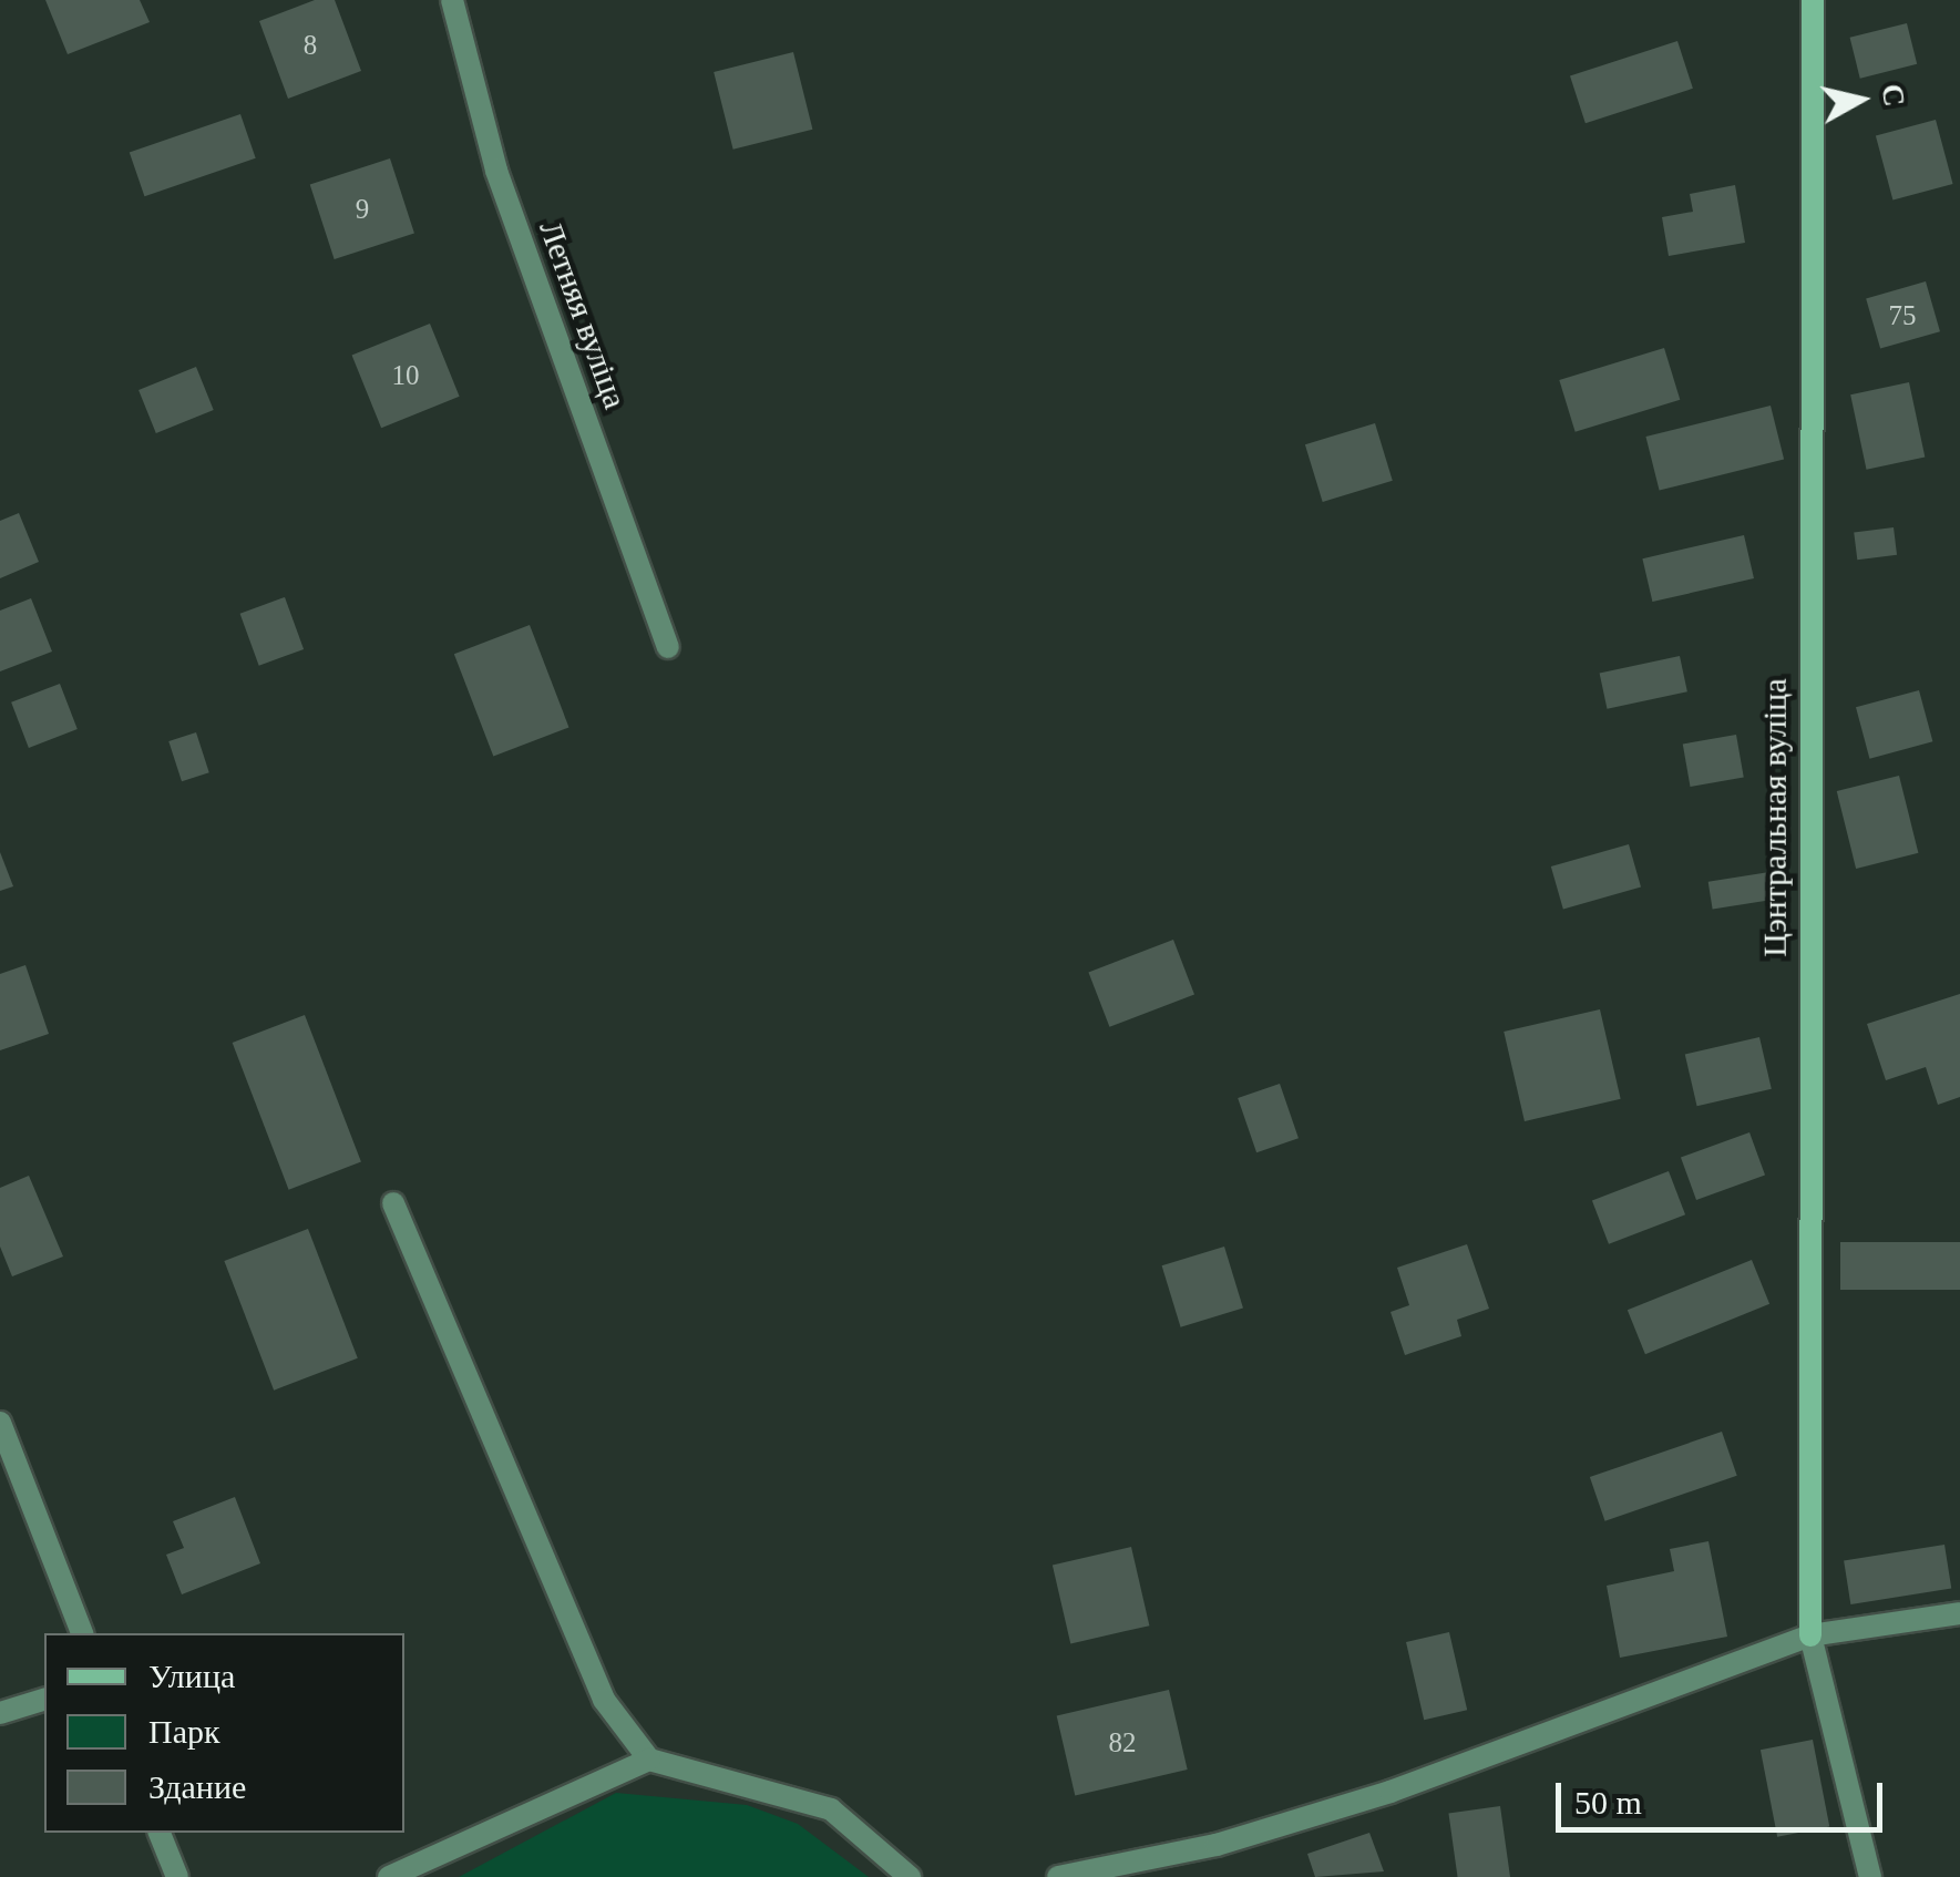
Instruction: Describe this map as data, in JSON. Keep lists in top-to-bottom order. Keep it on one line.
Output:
{"streets":{"street":["Летняя вуліца","Цэнтральная вуліца"]},"house_numbers":["8","9","75","10","82"],"legend":["Улица","Парк","Здание"],"scale_bar":"50 m","north":"right"}
